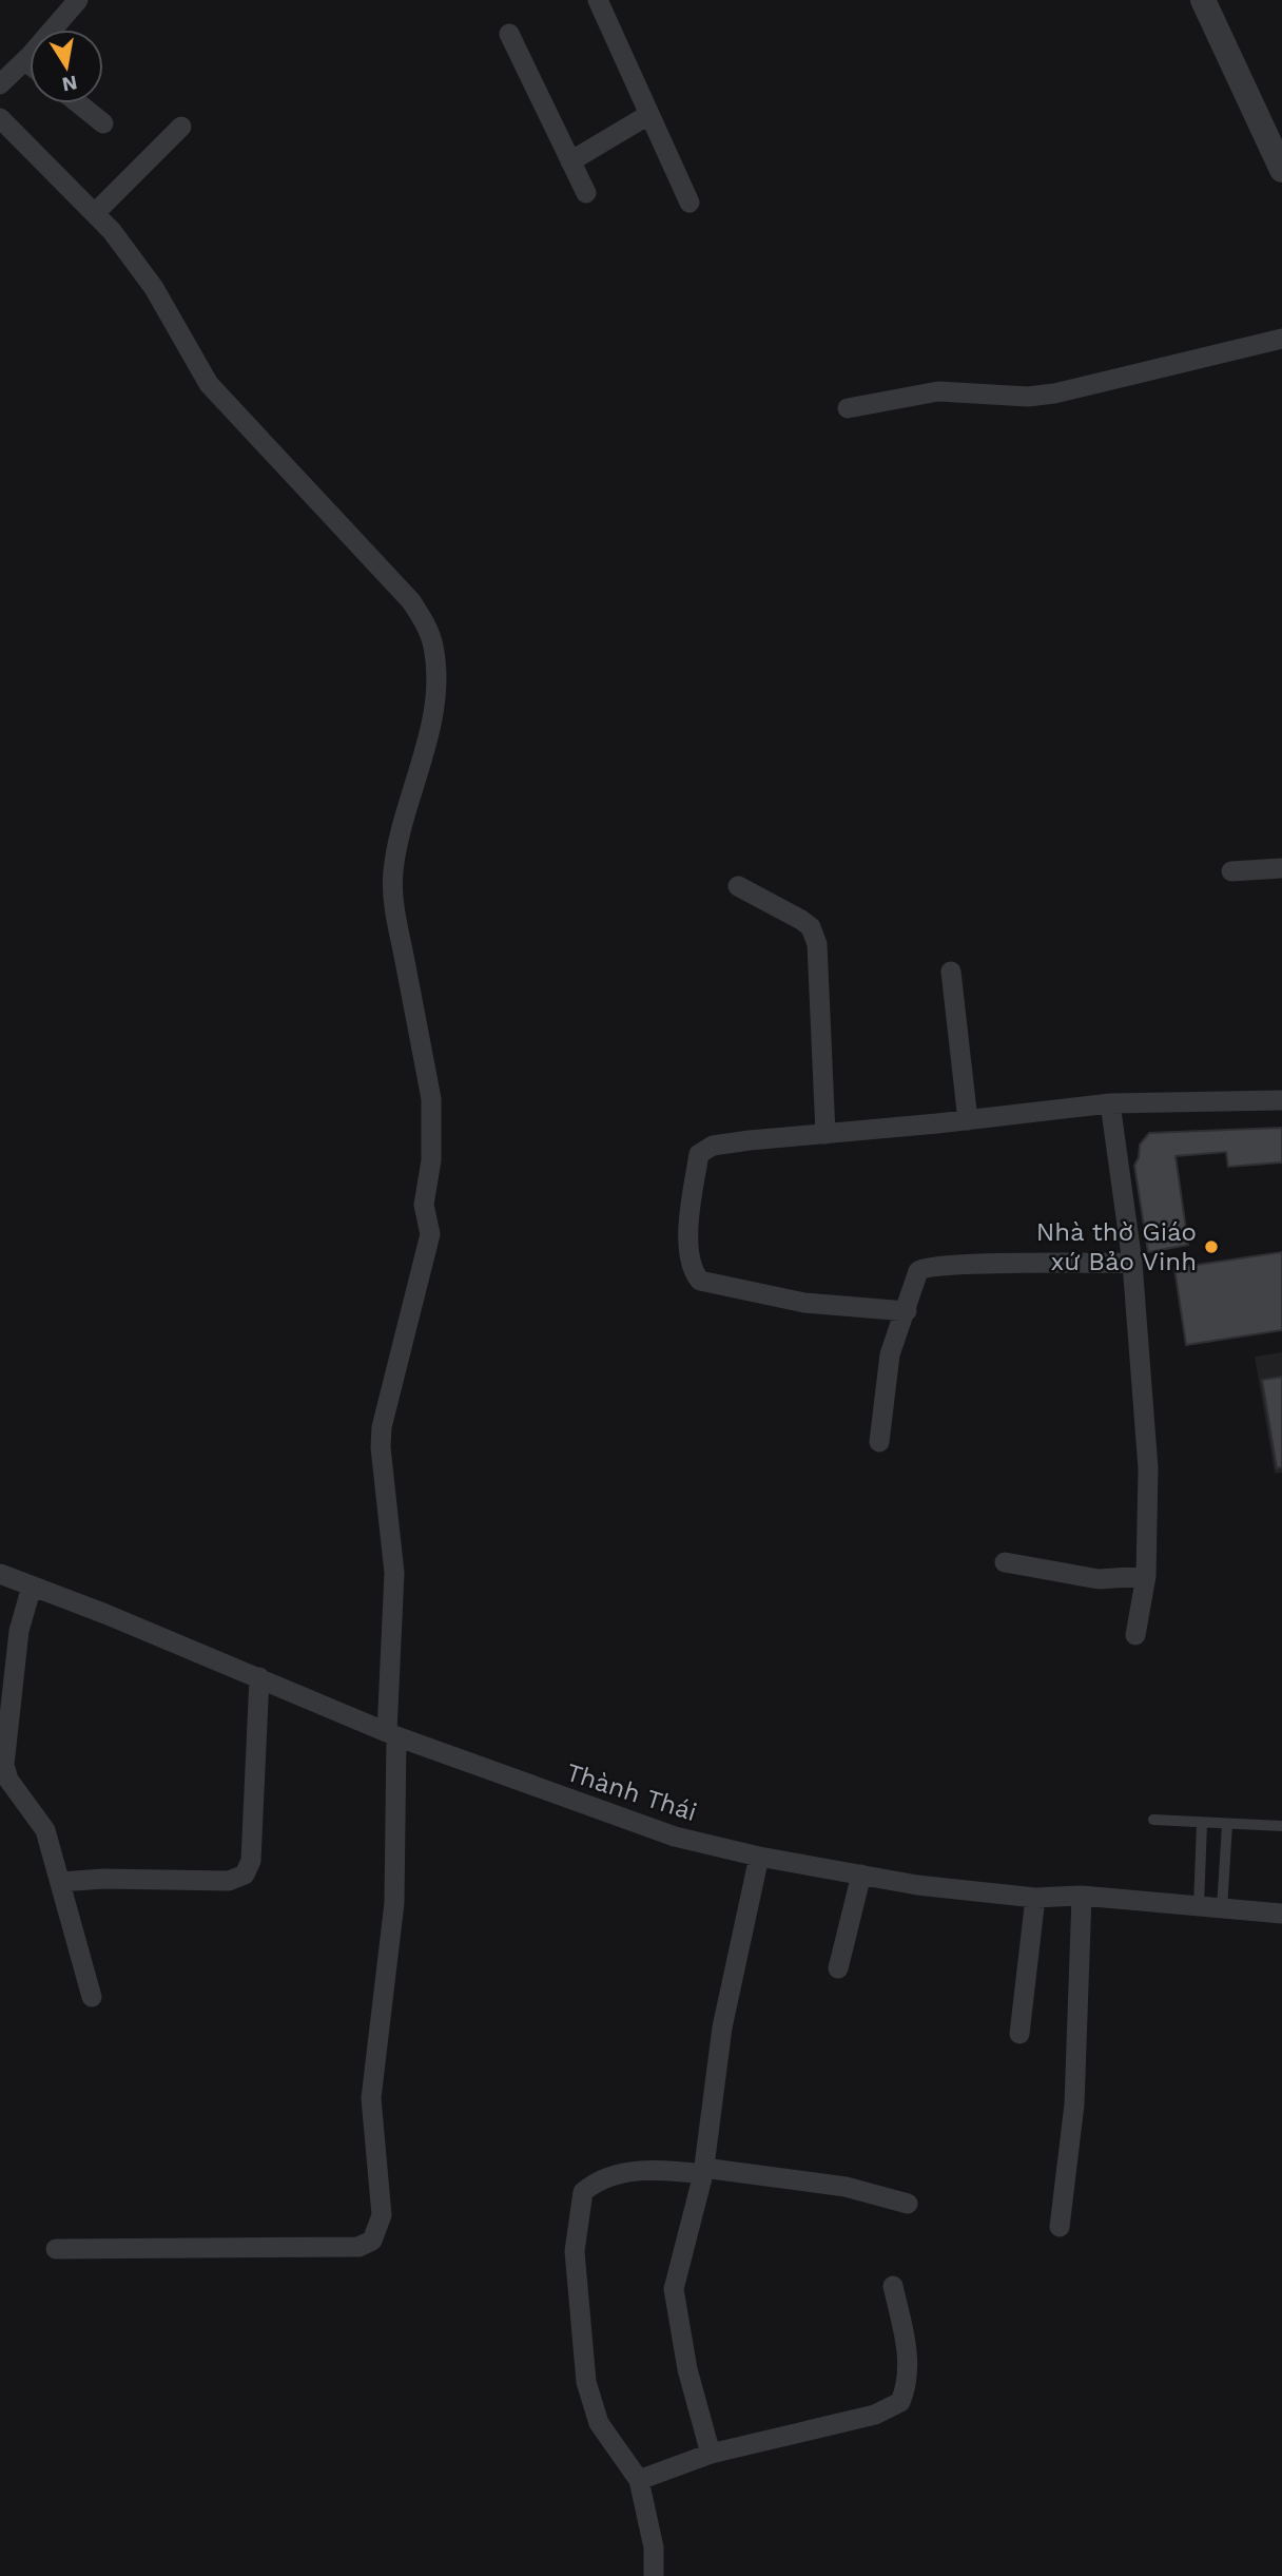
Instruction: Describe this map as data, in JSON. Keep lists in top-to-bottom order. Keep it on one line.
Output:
{"streets":{"street":["Thành Thái"]},"places":["Nhà thờ Giáo xứ Bảo Vinh"],"north":"bottom"}
